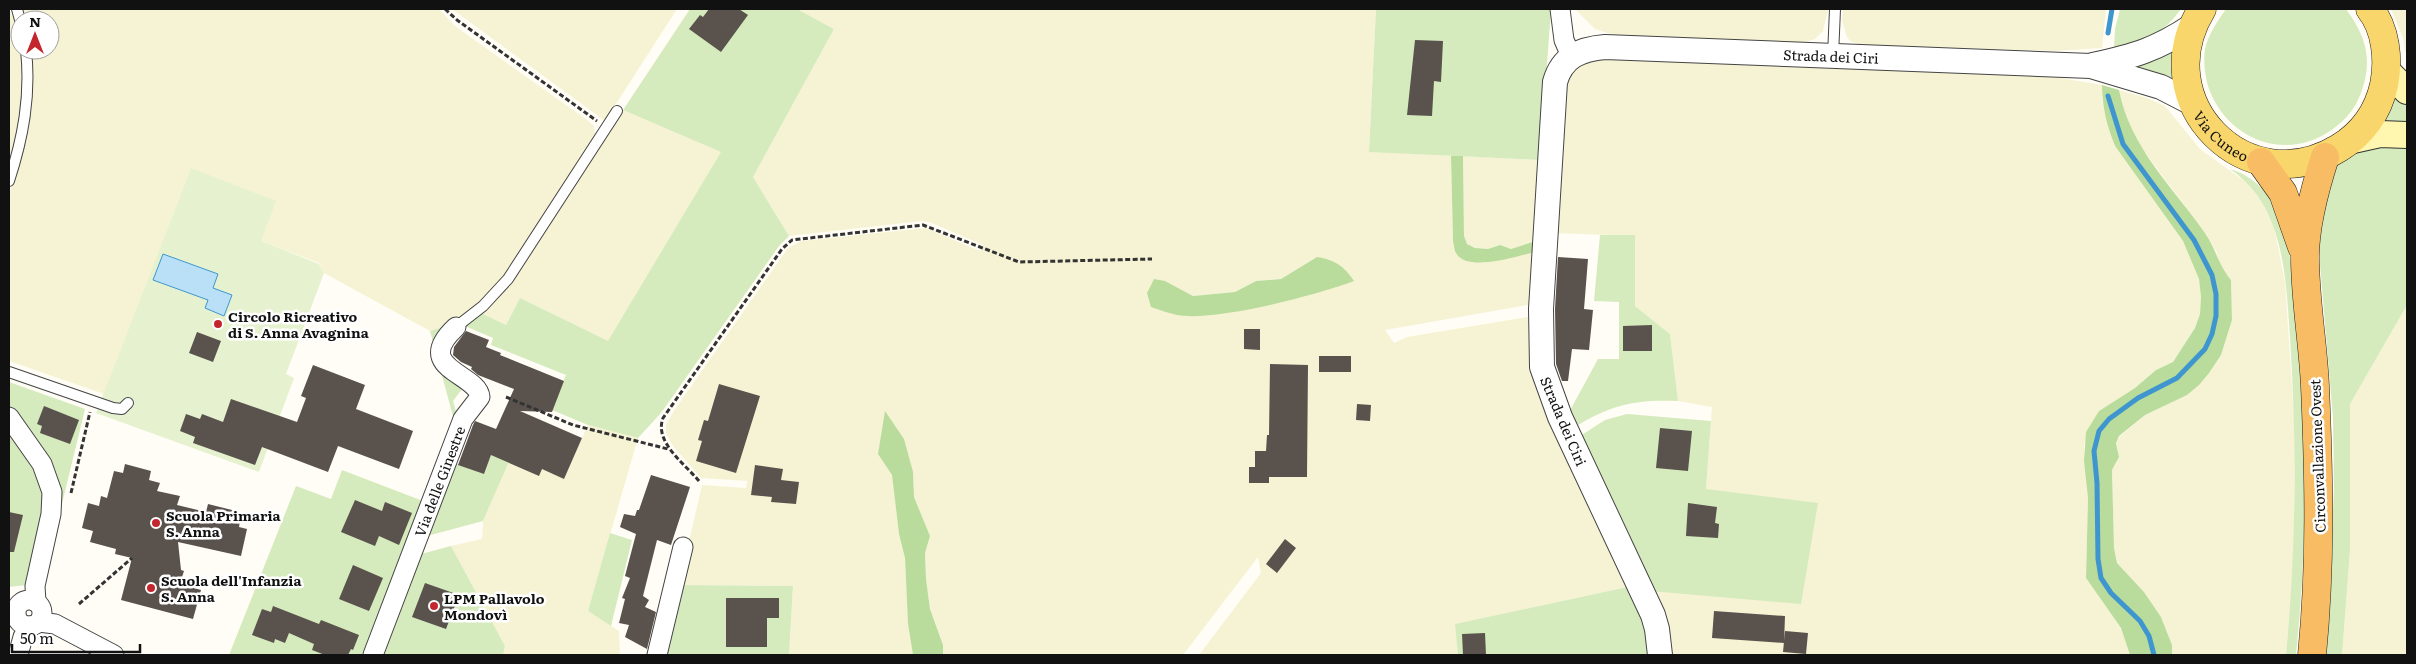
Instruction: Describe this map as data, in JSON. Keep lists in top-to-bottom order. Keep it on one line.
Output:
{"streets":{"highway":["Circonvallazione Ovest"],"main road":["Via Cuneo"],"street":["Strada dei Ciri","Via delle Ginestre"]},"places":["Circolo Ricreativo di S. Anna Avagnina","Scuola Primaria S. Anna","Scuola dell'Infanzia S. Anna","LPM Pallavolo Mondovì"],"scale_bar":"50 m","north":"top"}
